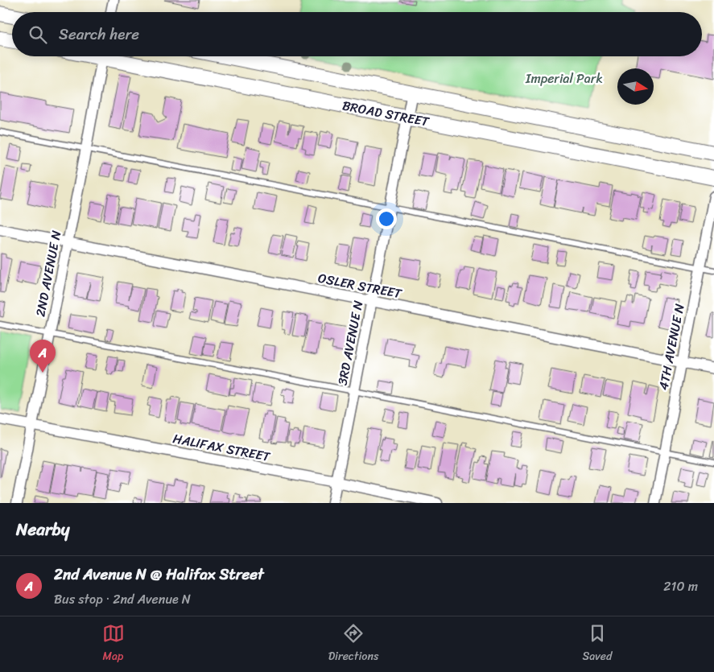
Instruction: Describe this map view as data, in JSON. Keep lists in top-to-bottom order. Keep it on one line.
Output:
{"streets":{"main road":["BROAD STREET"],"street":["2ND AVENUE N","OSLER STREET","3RD AVENUE N","4TH AVENUE N","HALIFAX STREET"]},"crossings":[["BROAD STREET","3RD AVENUE N"],["2ND AVENUE N","OSLER STREET"],["2ND AVENUE N","HALIFAX STREET"],["OSLER STREET","3RD AVENUE N"],["OSLER STREET","4TH AVENUE N"],["3RD AVENUE N","HALIFAX STREET"]],"parks":["Imperial Park"],"north":"right","page":{"search":"Search here","pins":"A","heading":"Nearby","list":[{"mark":"A","name":"2nd Avenue N @ Halifax Street","note":"Bus stop · 2nd Avenue N","value":"210 m"}],"nav":["Map","Directions","Saved"]}}
